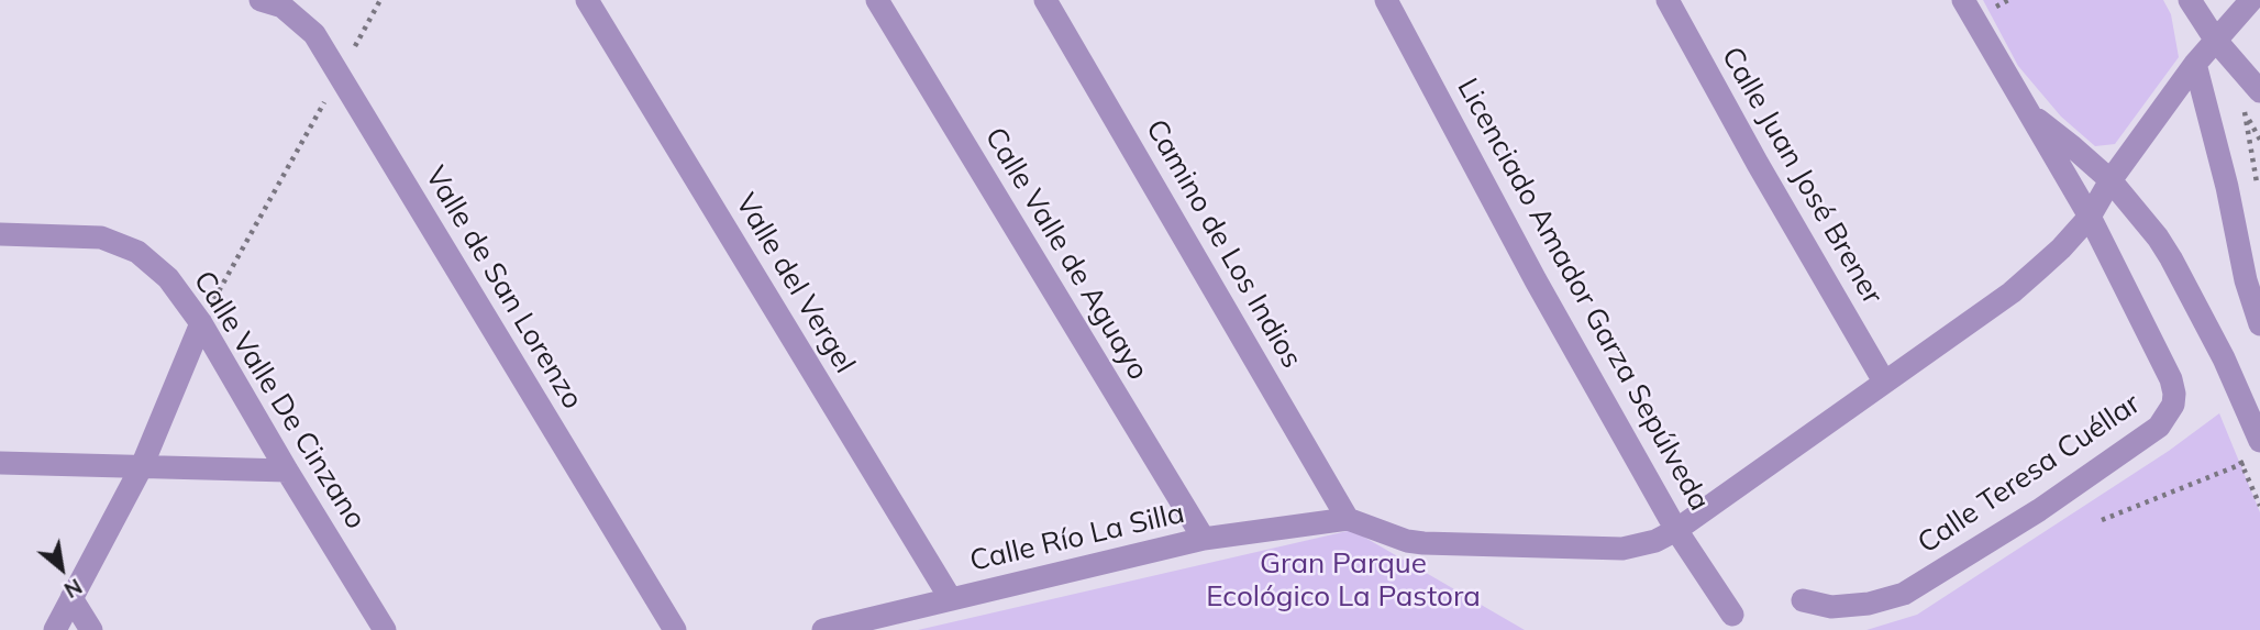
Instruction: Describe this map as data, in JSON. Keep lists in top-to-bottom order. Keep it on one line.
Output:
{"streets":{"street":["Calle Juan José Brener","Camino de Los Indios","Calle Valle de Aguayo","Valle del Vergel","Valle de San Lorenzo","Licenciado Amador Garza Sepúlveda","Calle Valle De Cinzano","Calle Teresa Cuéllar","Calle Río La Silla"]},"crossings":[["Camino de Los Indios","Calle Río La Silla"],["Calle Valle de Aguayo","Calle Río La Silla"],["Valle del Vergel","Calle Río La Silla"]],"parks":["Gran Parque Ecológico La Pastora"],"north":"bottom right"}
